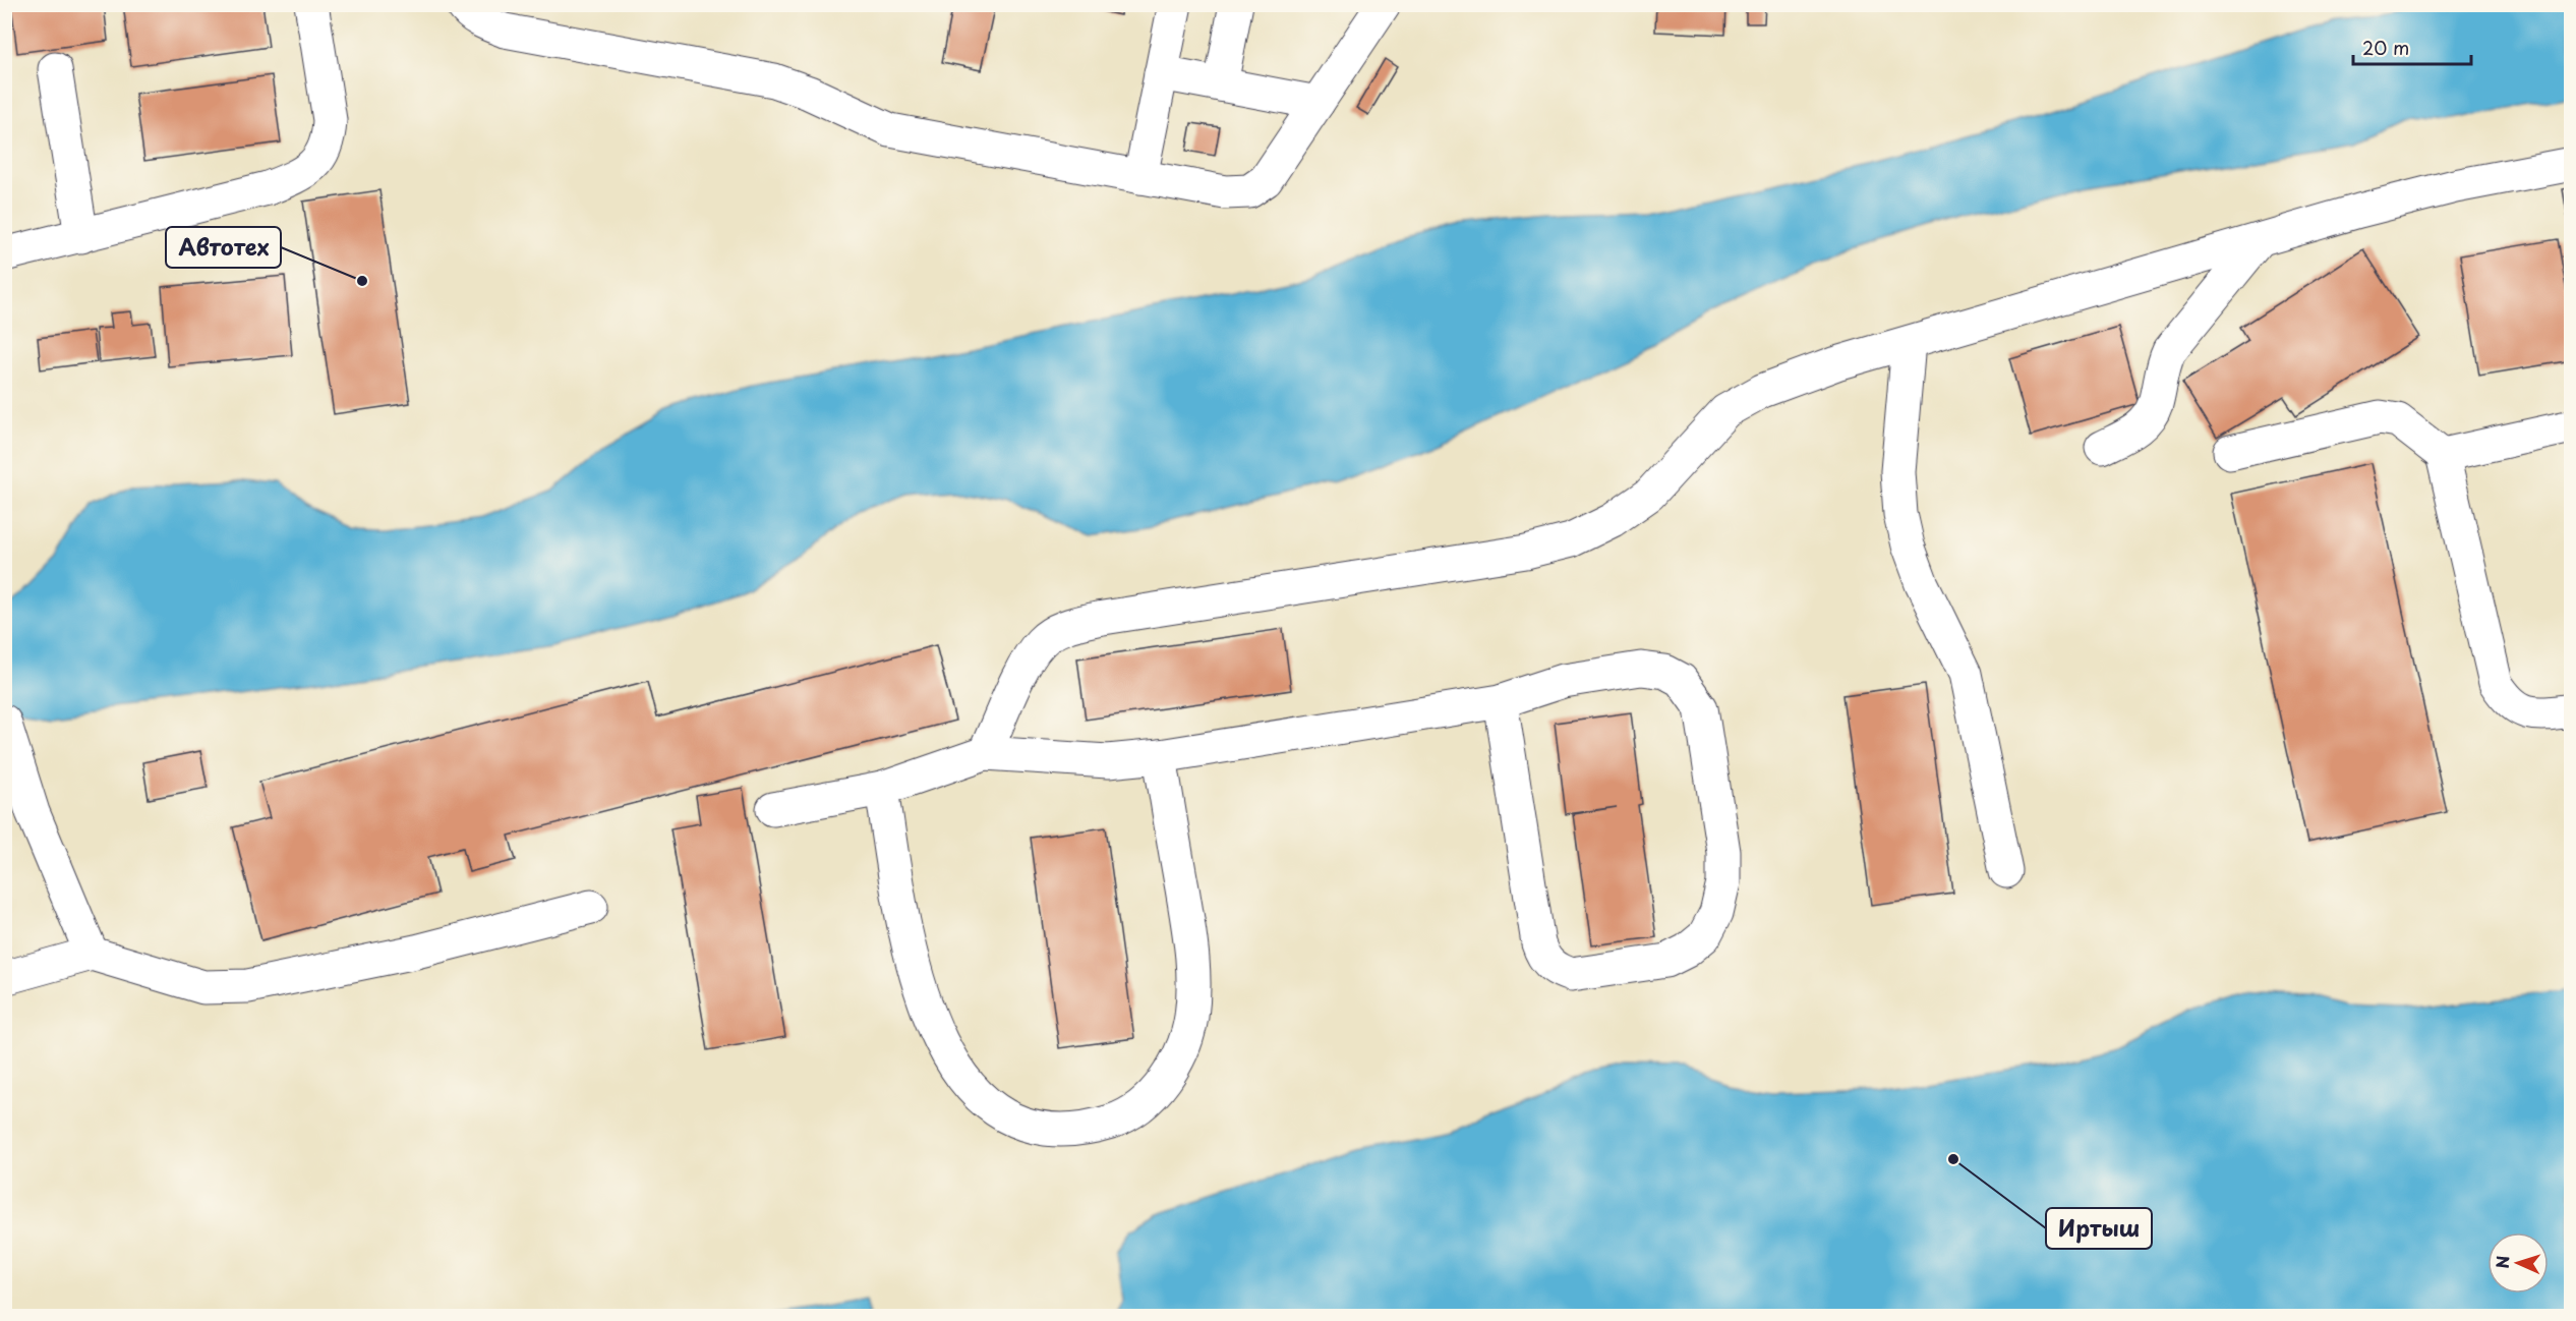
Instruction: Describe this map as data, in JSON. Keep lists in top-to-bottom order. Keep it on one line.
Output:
{"places":["Автотех","Иртыш"],"scale_bar":"20 m","north":"left"}
